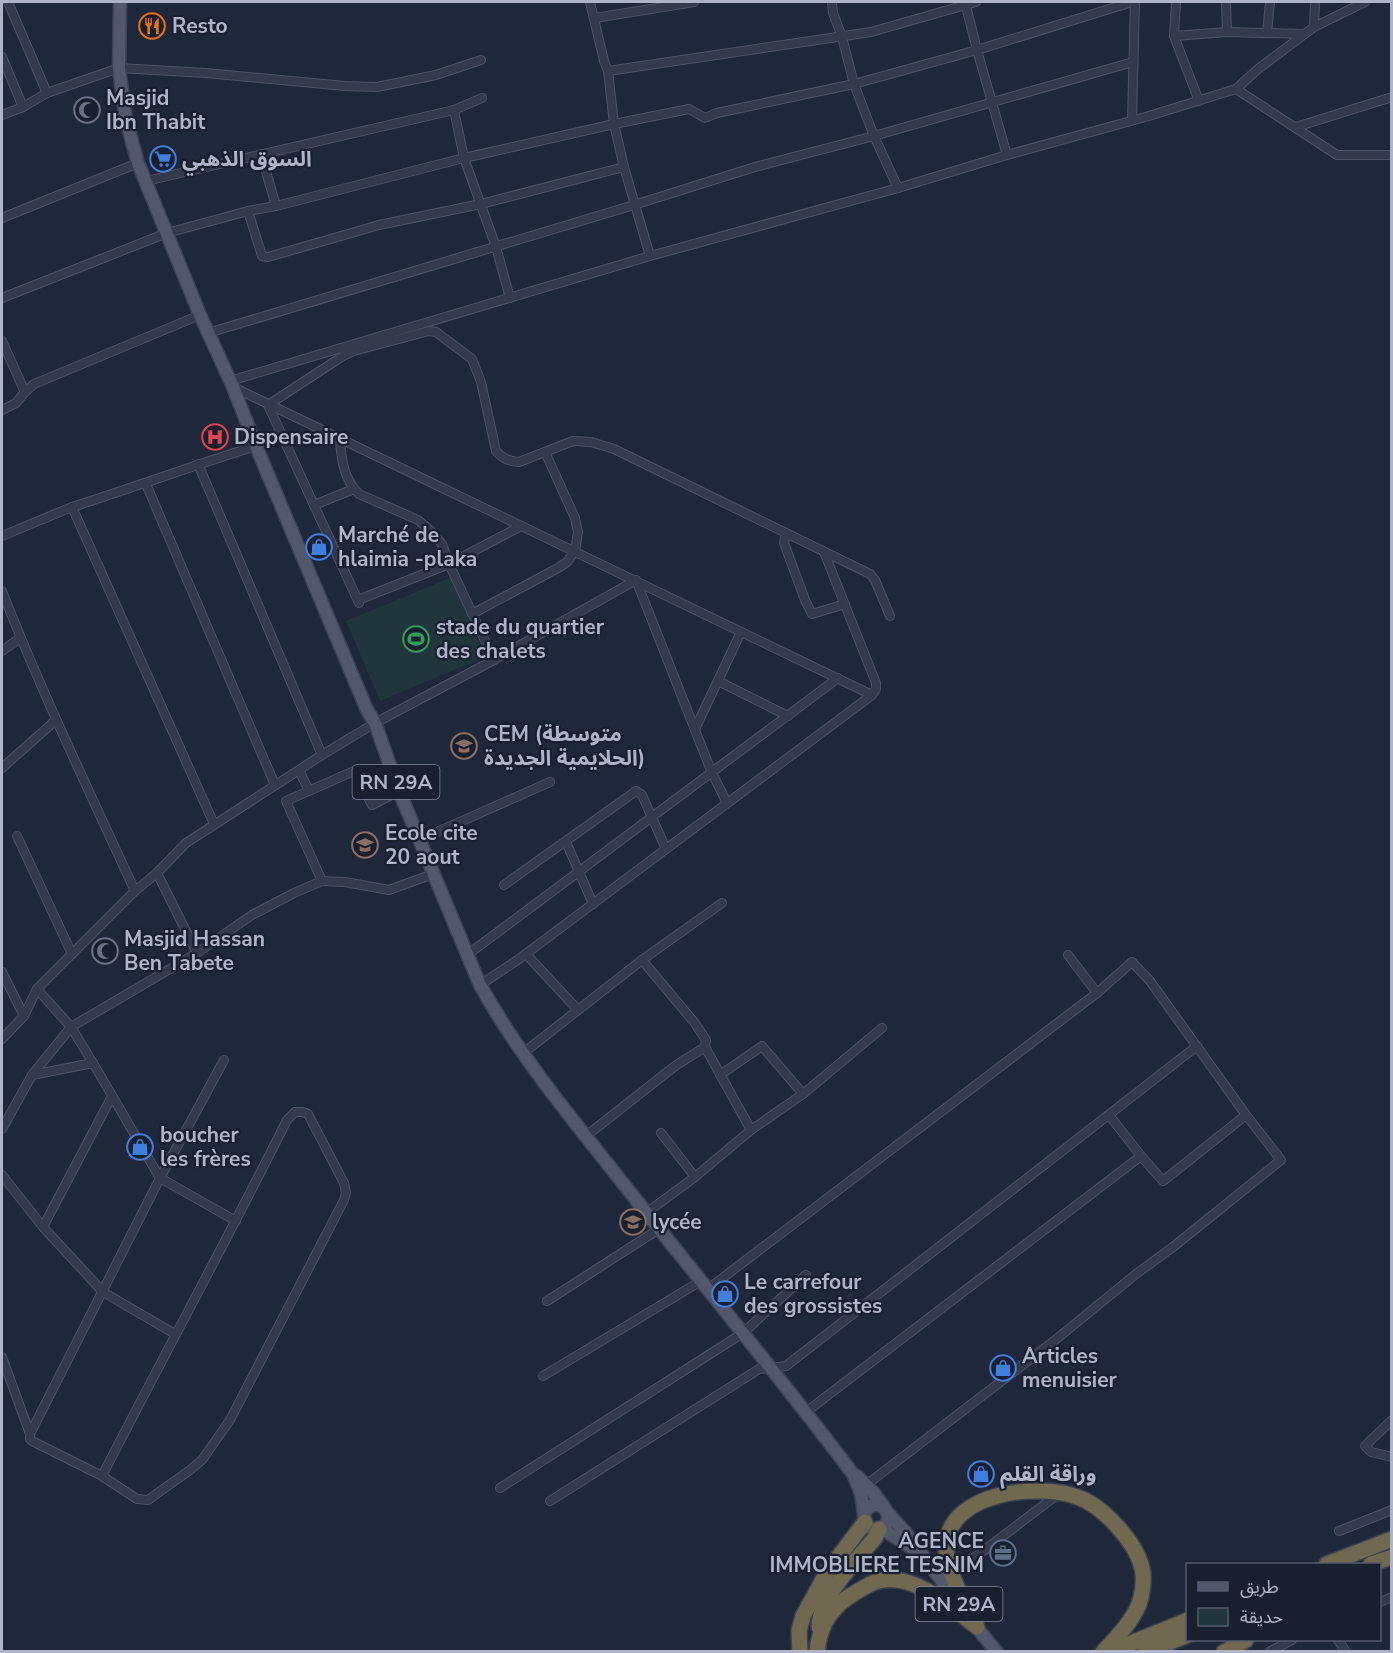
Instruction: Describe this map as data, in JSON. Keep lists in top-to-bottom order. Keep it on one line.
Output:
{"streets":{"main road":["RN 29A"]},"places":{"restaurant":["Resto"],"mosque":["Masjid Ibn Thabit","Masjid Hassan Ben Tabete"],"supermarket":["السوق الذهبي"],"hospital":["Dispensaire"],"shop":["Marché de hlaimia -plaka","boucher les frères","Le carrefour des grossistes","Articles menuisier","وراقة القلم"],"sports":["stade du quartier des chalets"],"school or university":["CEM (متوسطة الحلايمية الجديدة)","Ecole cite 20 aout","lycée"],"office":["AGENCE IMMOBLIERE TESNIM"]},"legend":["طريق","حديقة"]}
